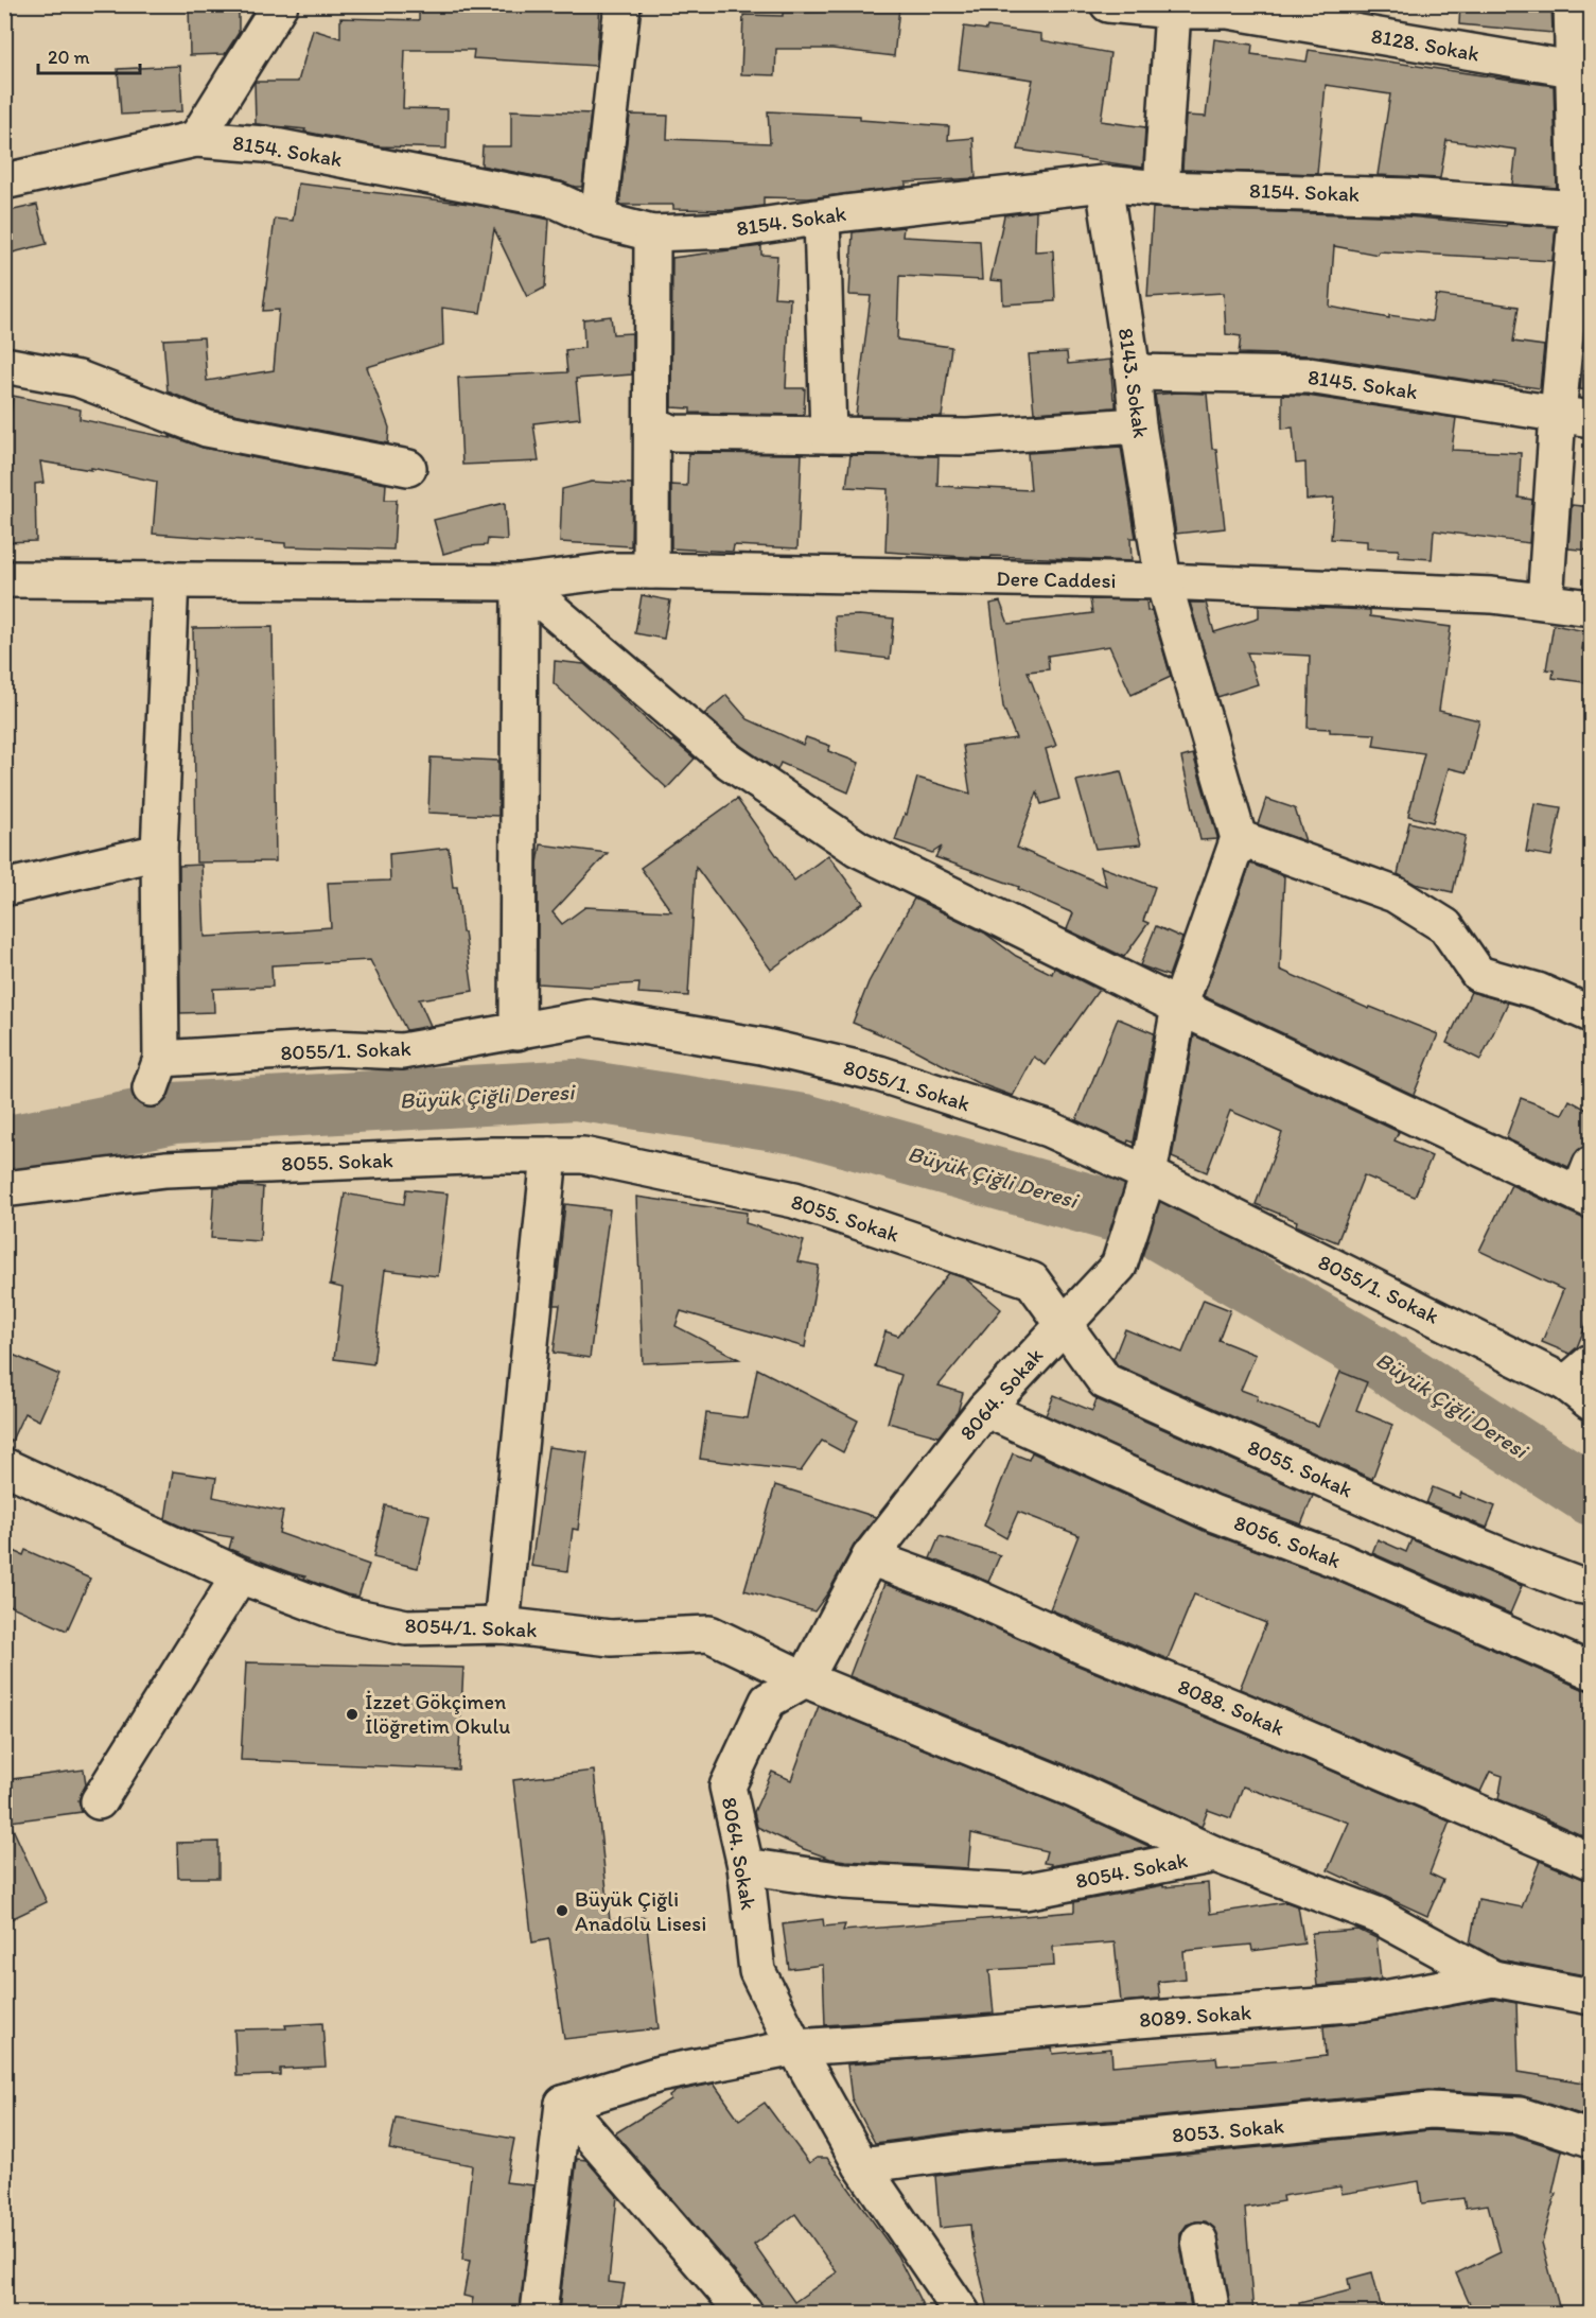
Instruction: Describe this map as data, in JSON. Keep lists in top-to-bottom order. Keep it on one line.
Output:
{"streets":{"street":["8128. Sokak","8154. Sokak","8143. Sokak","8145. Sokak","Dere Caddesi","8055/1. Sokak","8055. Sokak","8064. Sokak","8056. Sokak","8054/1. Sokak","8088. Sokak","8054. Sokak","8089. Sokak","8053. Sokak"]},"crossings":[["8154. Sokak","8143. Sokak"],["8143. Sokak","8145. Sokak"],["8143. Sokak","Dere Caddesi"],["8143. Sokak","8064. Sokak"],["8055/1. Sokak","8064. Sokak"],["8055. Sokak","8064. Sokak"],["8064. Sokak","8056. Sokak"],["8064. Sokak","8054/1. Sokak"],["8064. Sokak","8088. Sokak"],["8064. Sokak","8054. Sokak"],["8064. Sokak","8089. Sokak"],["8064. Sokak","8053. Sokak"],["8054/1. Sokak","8054. Sokak"],["8054. Sokak","8089. Sokak"]],"water":["Büyük Çiğli Deresi"],"places":["İzzet Gökçimen İlöğretim Okulu","Büyük Çiğli Anadolu Lisesi"],"scale_bar":"20 m"}
